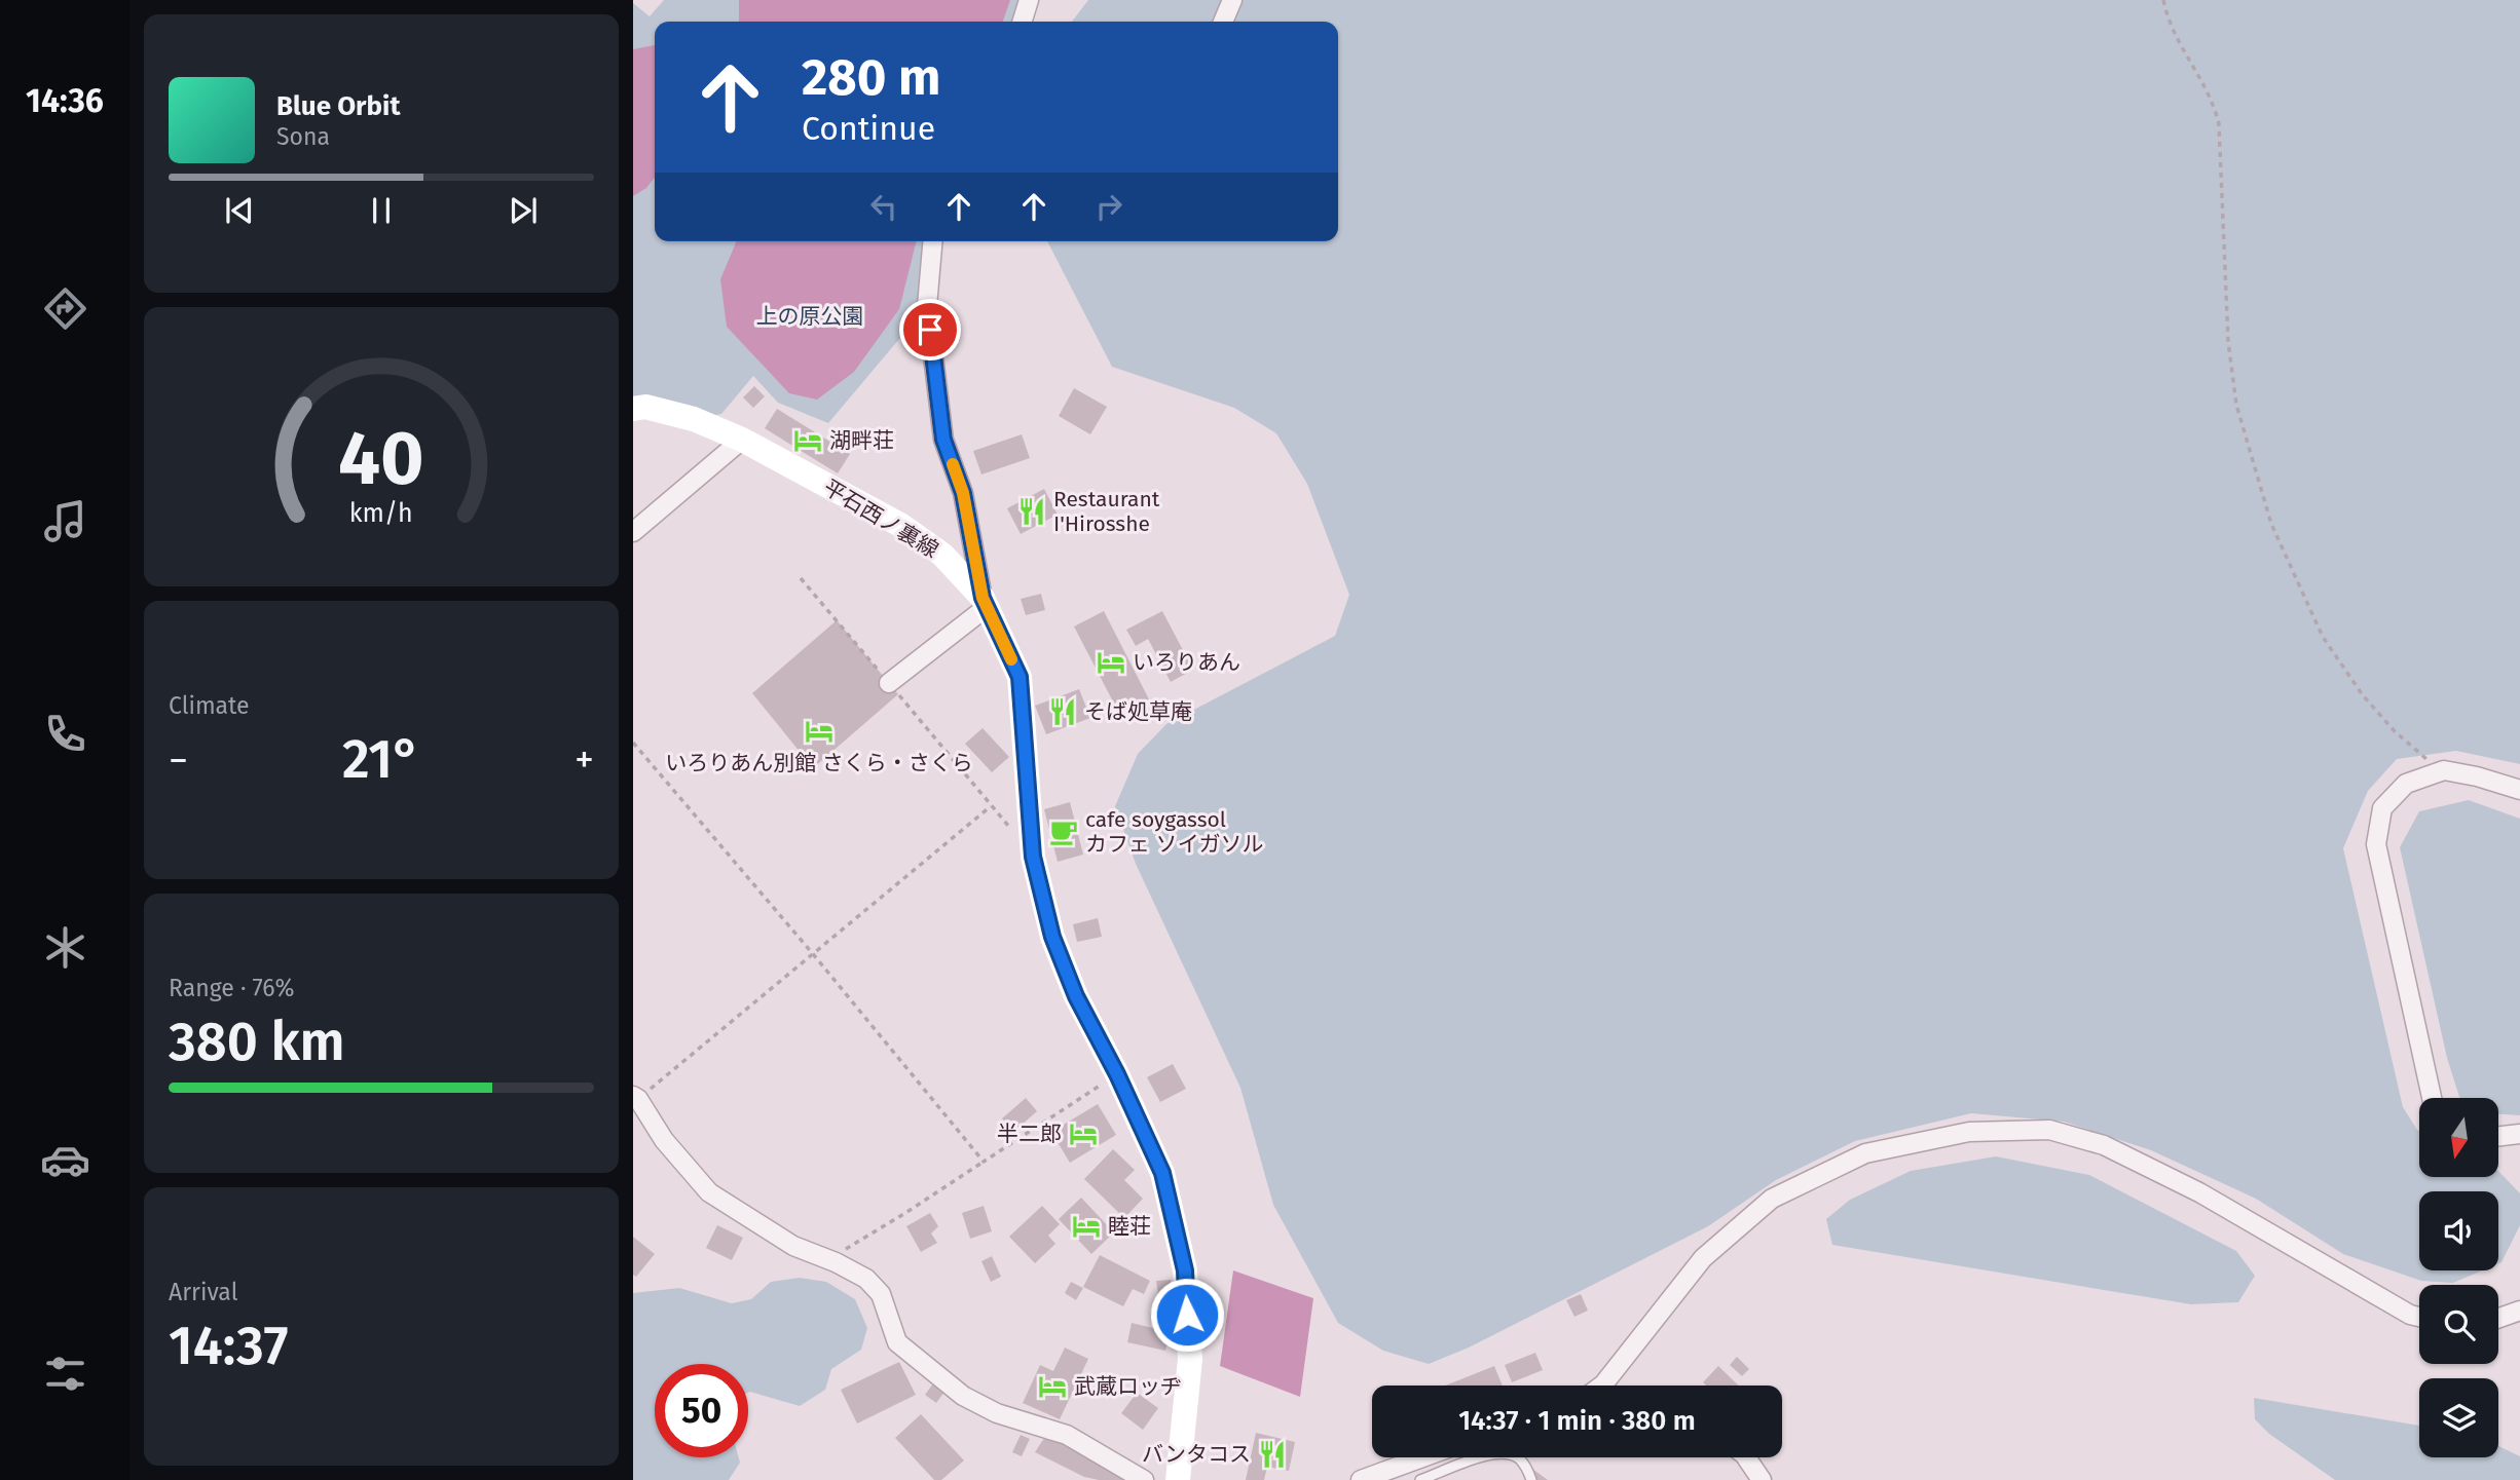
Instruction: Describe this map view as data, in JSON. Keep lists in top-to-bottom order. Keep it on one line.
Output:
{"streets":{"main road":["平石西ノ裏線"]},"parks":["上の原公園"],"places":{"hotel":["湖畔荘","いろりあん","いろりあん別館 さくら・さくら","半二郎","睦荘","武蔵ロッヂ"],"restaurant":["Restaurant I'Hirosshe","そば処草庵","バンタコス"],"cafe":["cafe soygassol カフェ ソイガソル"]},"north":"bottom","page":{"tabs":"14:36","turn":["280 m","Continue"],"song":["Blue Orbit","Sona"],"tile":["Climate",["Range · 76%","380 km"],["Arrival","14:37"]],"heat":["−","21°","+"],"limit":"50","trip":"14:37 · 1 min · 380 m","gauge":["40","km/h"]}}
